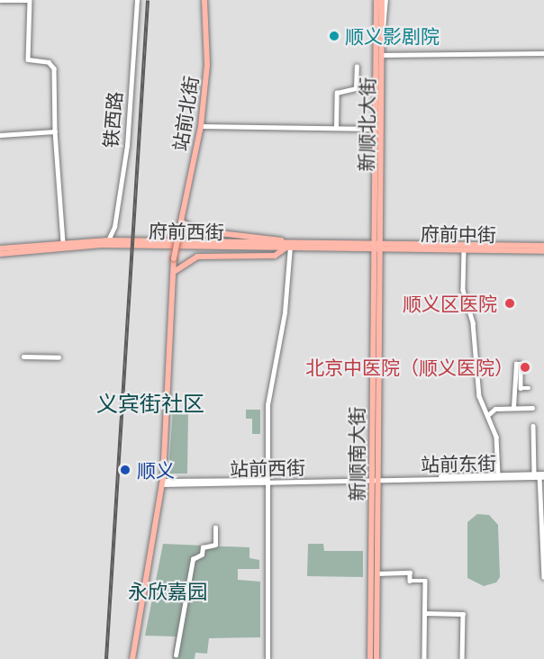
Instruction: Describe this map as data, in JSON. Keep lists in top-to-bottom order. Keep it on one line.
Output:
{"streets":{"main road":["站前北街","新顺北大街","府前西街","府前中街","新顺南大街"],"street":["铁西路","站前东街","站前西街"]},"crossings":[["铁西路","府前西街"],["新顺北大街","府前西街"],["新顺北大街","府前中街"],["新顺北大街","新顺南大街"],["府前西街","府前中街"],["府前西街","新顺南大街"],["府前中街","新顺南大街"],["新顺南大街","站前东街"],["新顺南大街","站前西街"],["站前东街","站前西街"]],"districts":["义宾街社区","永欣嘉园"],"places":["顺义影剧院","顺义区医院","北京中医院（顺义医院）","顺义"]}
